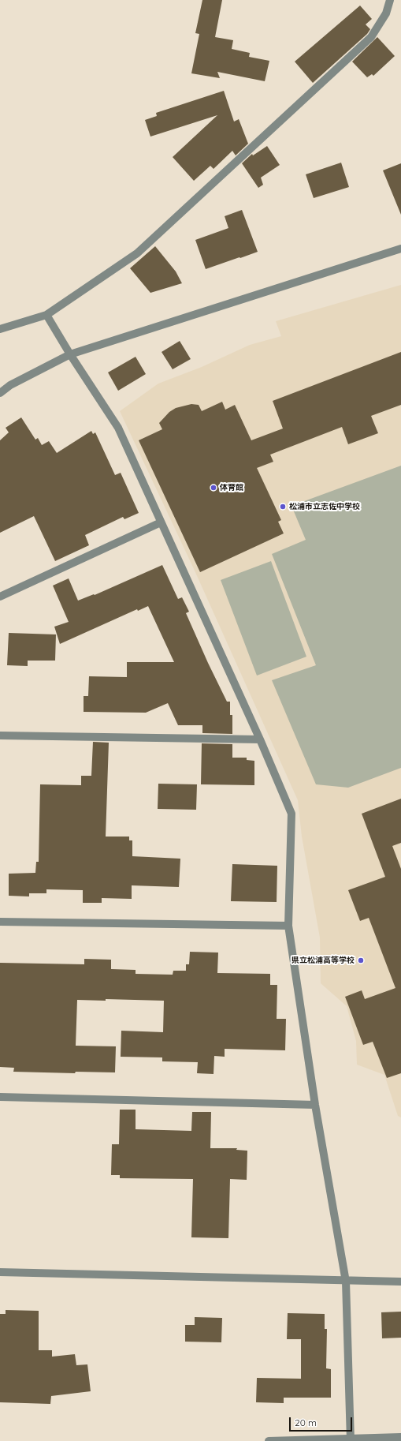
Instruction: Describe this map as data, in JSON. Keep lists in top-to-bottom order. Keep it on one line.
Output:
{"places":["体育館","松浦市立志佐中学校","県立松浦高等学校"],"scale_bar":"20 m"}
